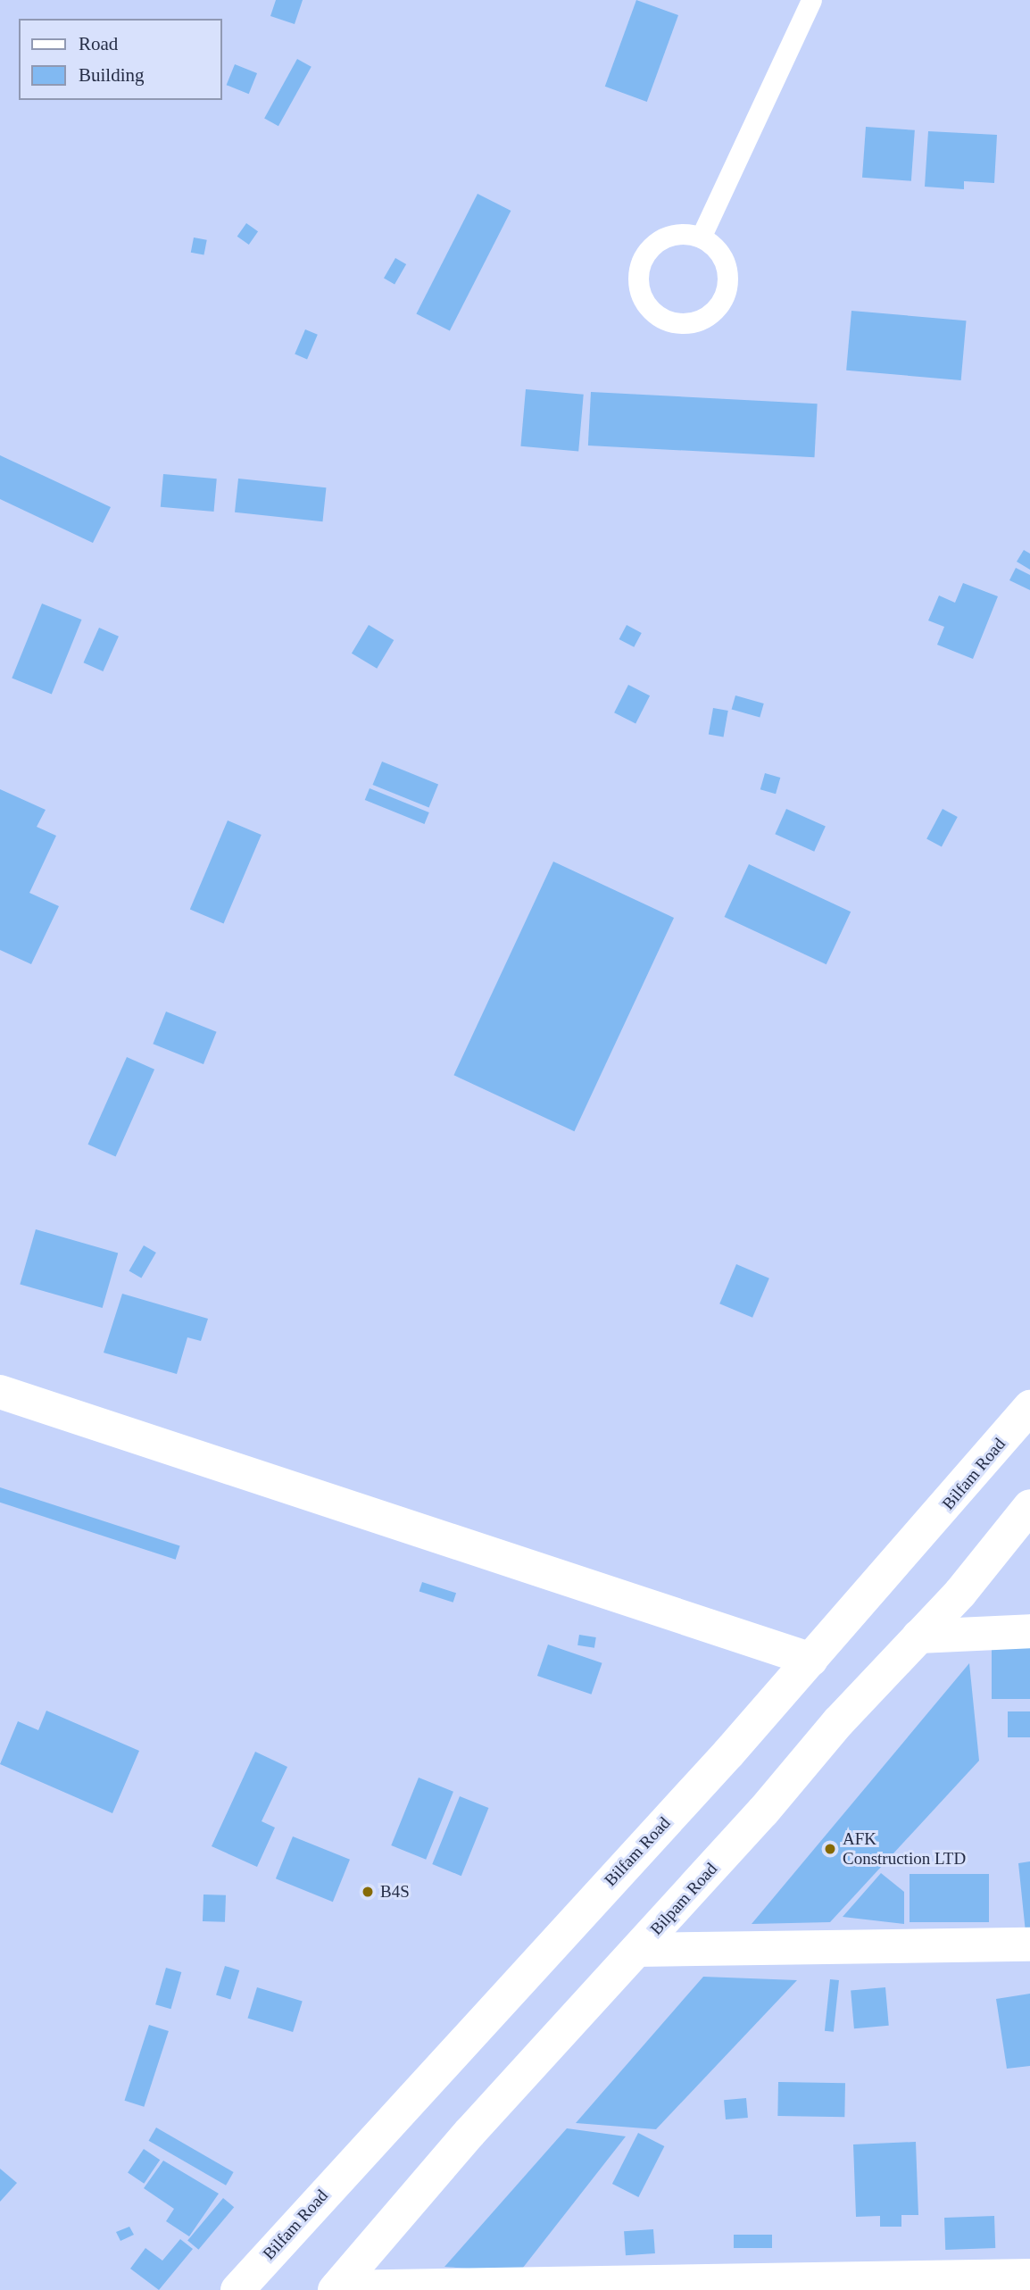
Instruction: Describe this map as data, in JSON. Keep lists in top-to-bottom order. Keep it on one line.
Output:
{"streets":{"main road":["Bilfam Road","Bilpam Road"]},"places":["AFK Construction LTD","B4S"],"legend":["Road","Building"]}
